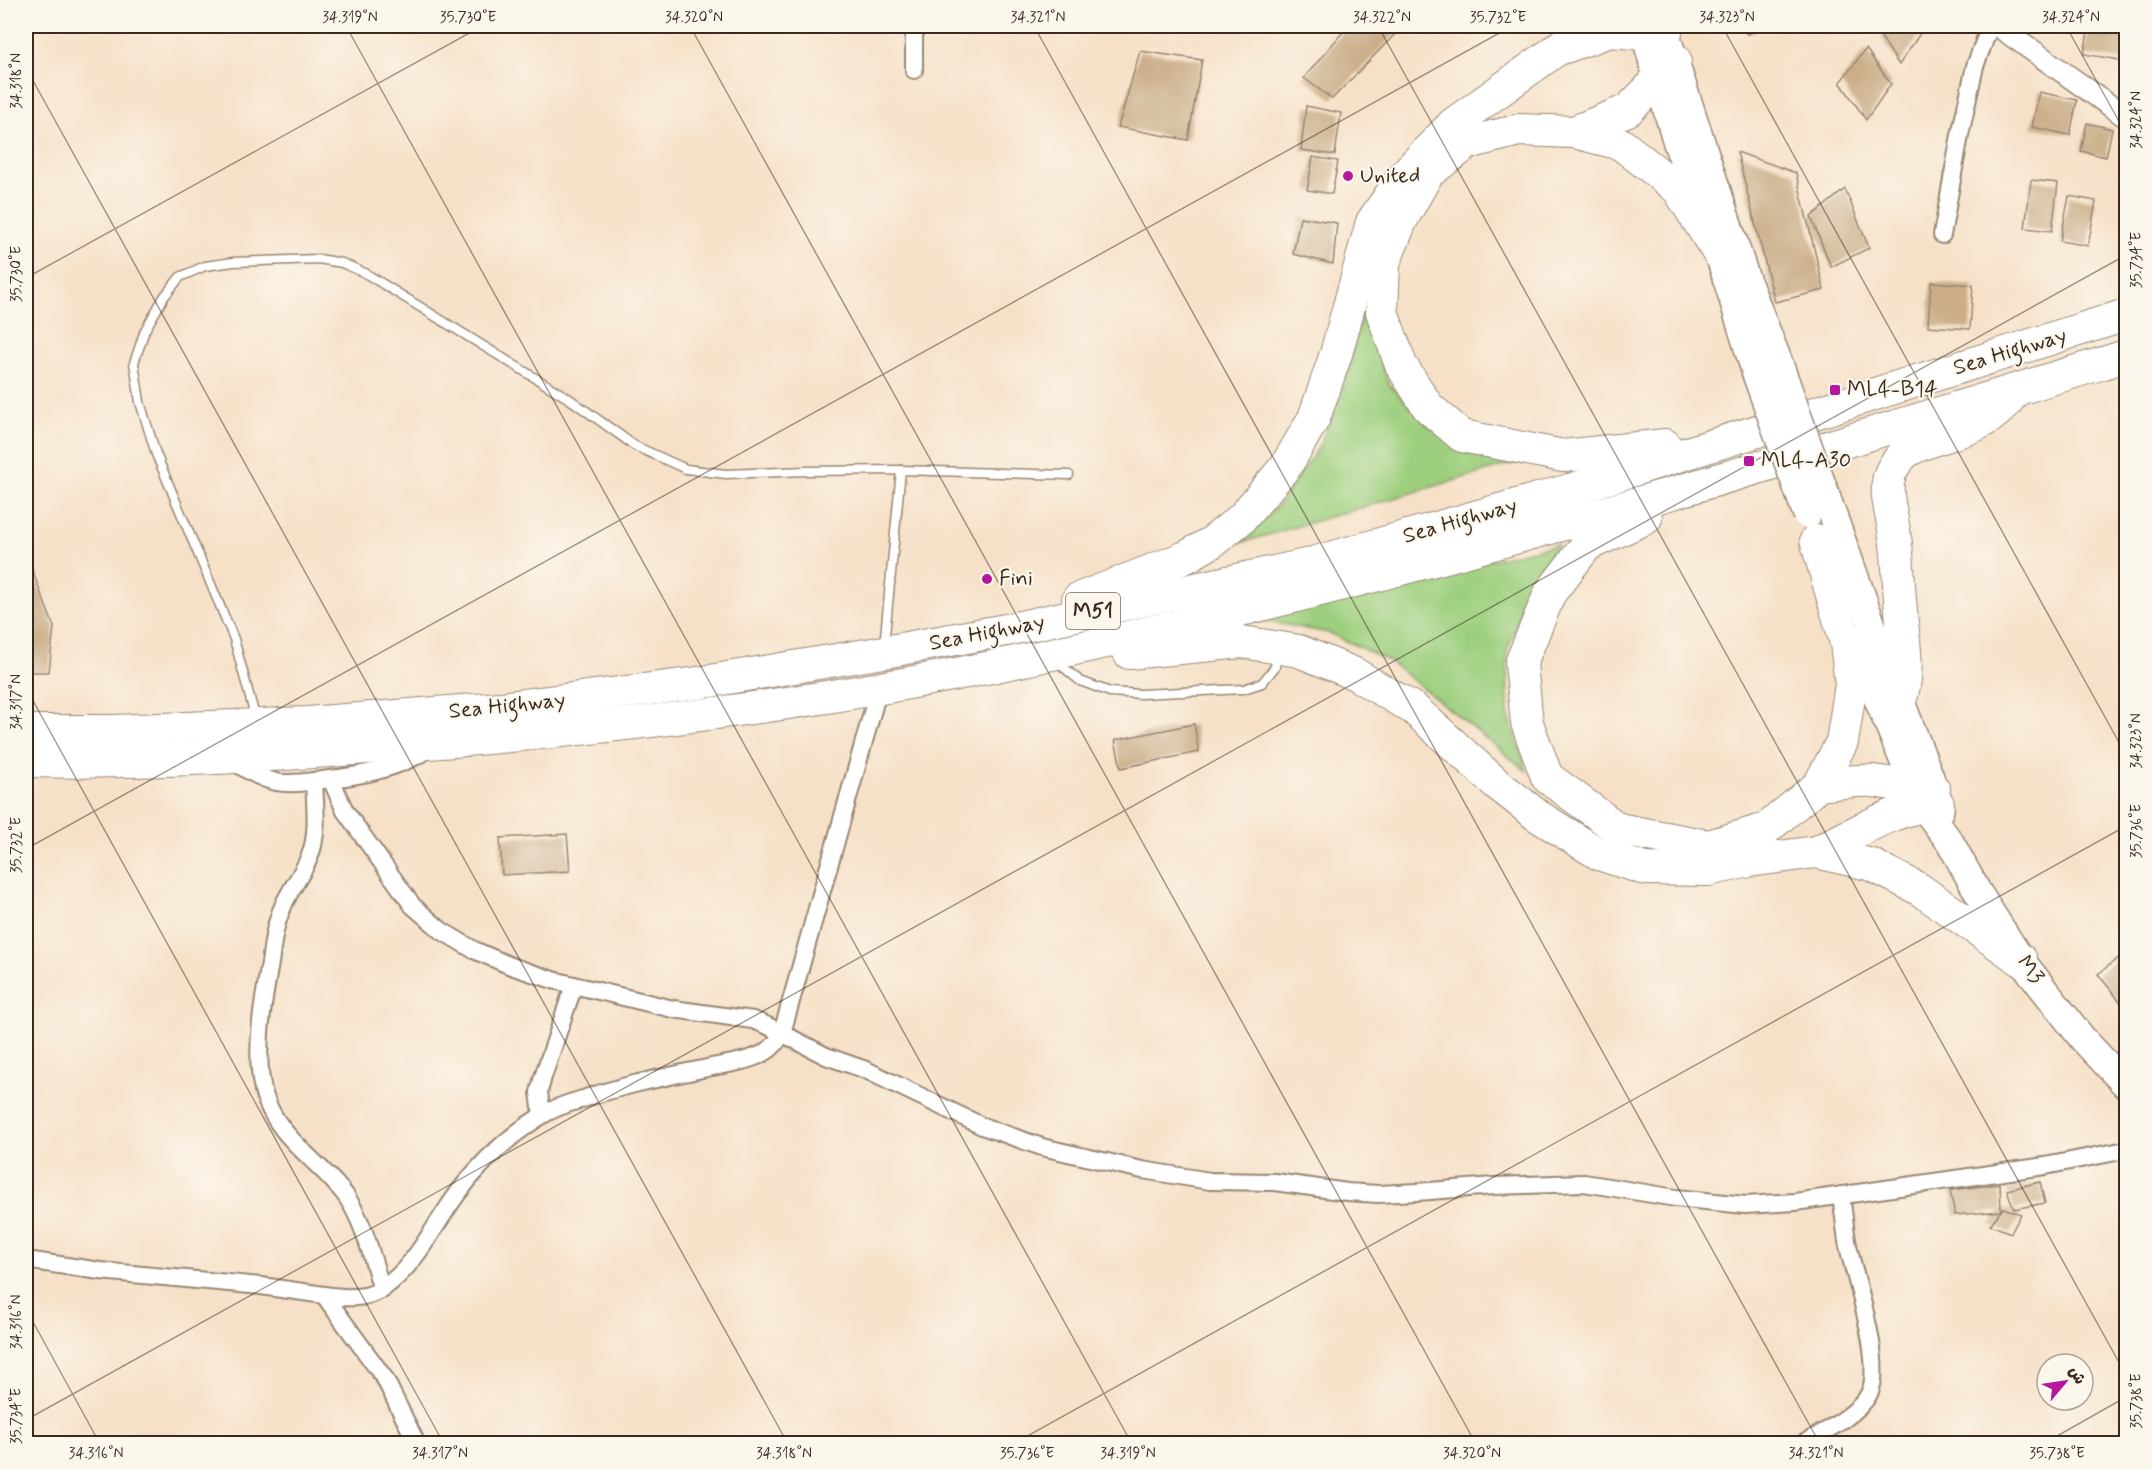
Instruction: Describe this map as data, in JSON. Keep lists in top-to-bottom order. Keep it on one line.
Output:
{"streets":{"highway":["Sea Highway","M51"],"main road":["M3"]},"places":{"other":["United","Fini"],"transit":["ML4-B14","ML4-A30"]},"north":"top right","coordinates":["34.319°N","35.730°E","34.320°N","34.321°N","34.322°N","35.732°E","34.323°N","34.324°N","34.318°N","35.734°E","34.317°N","35.736°E","34.316°N","35.738°E"]}
